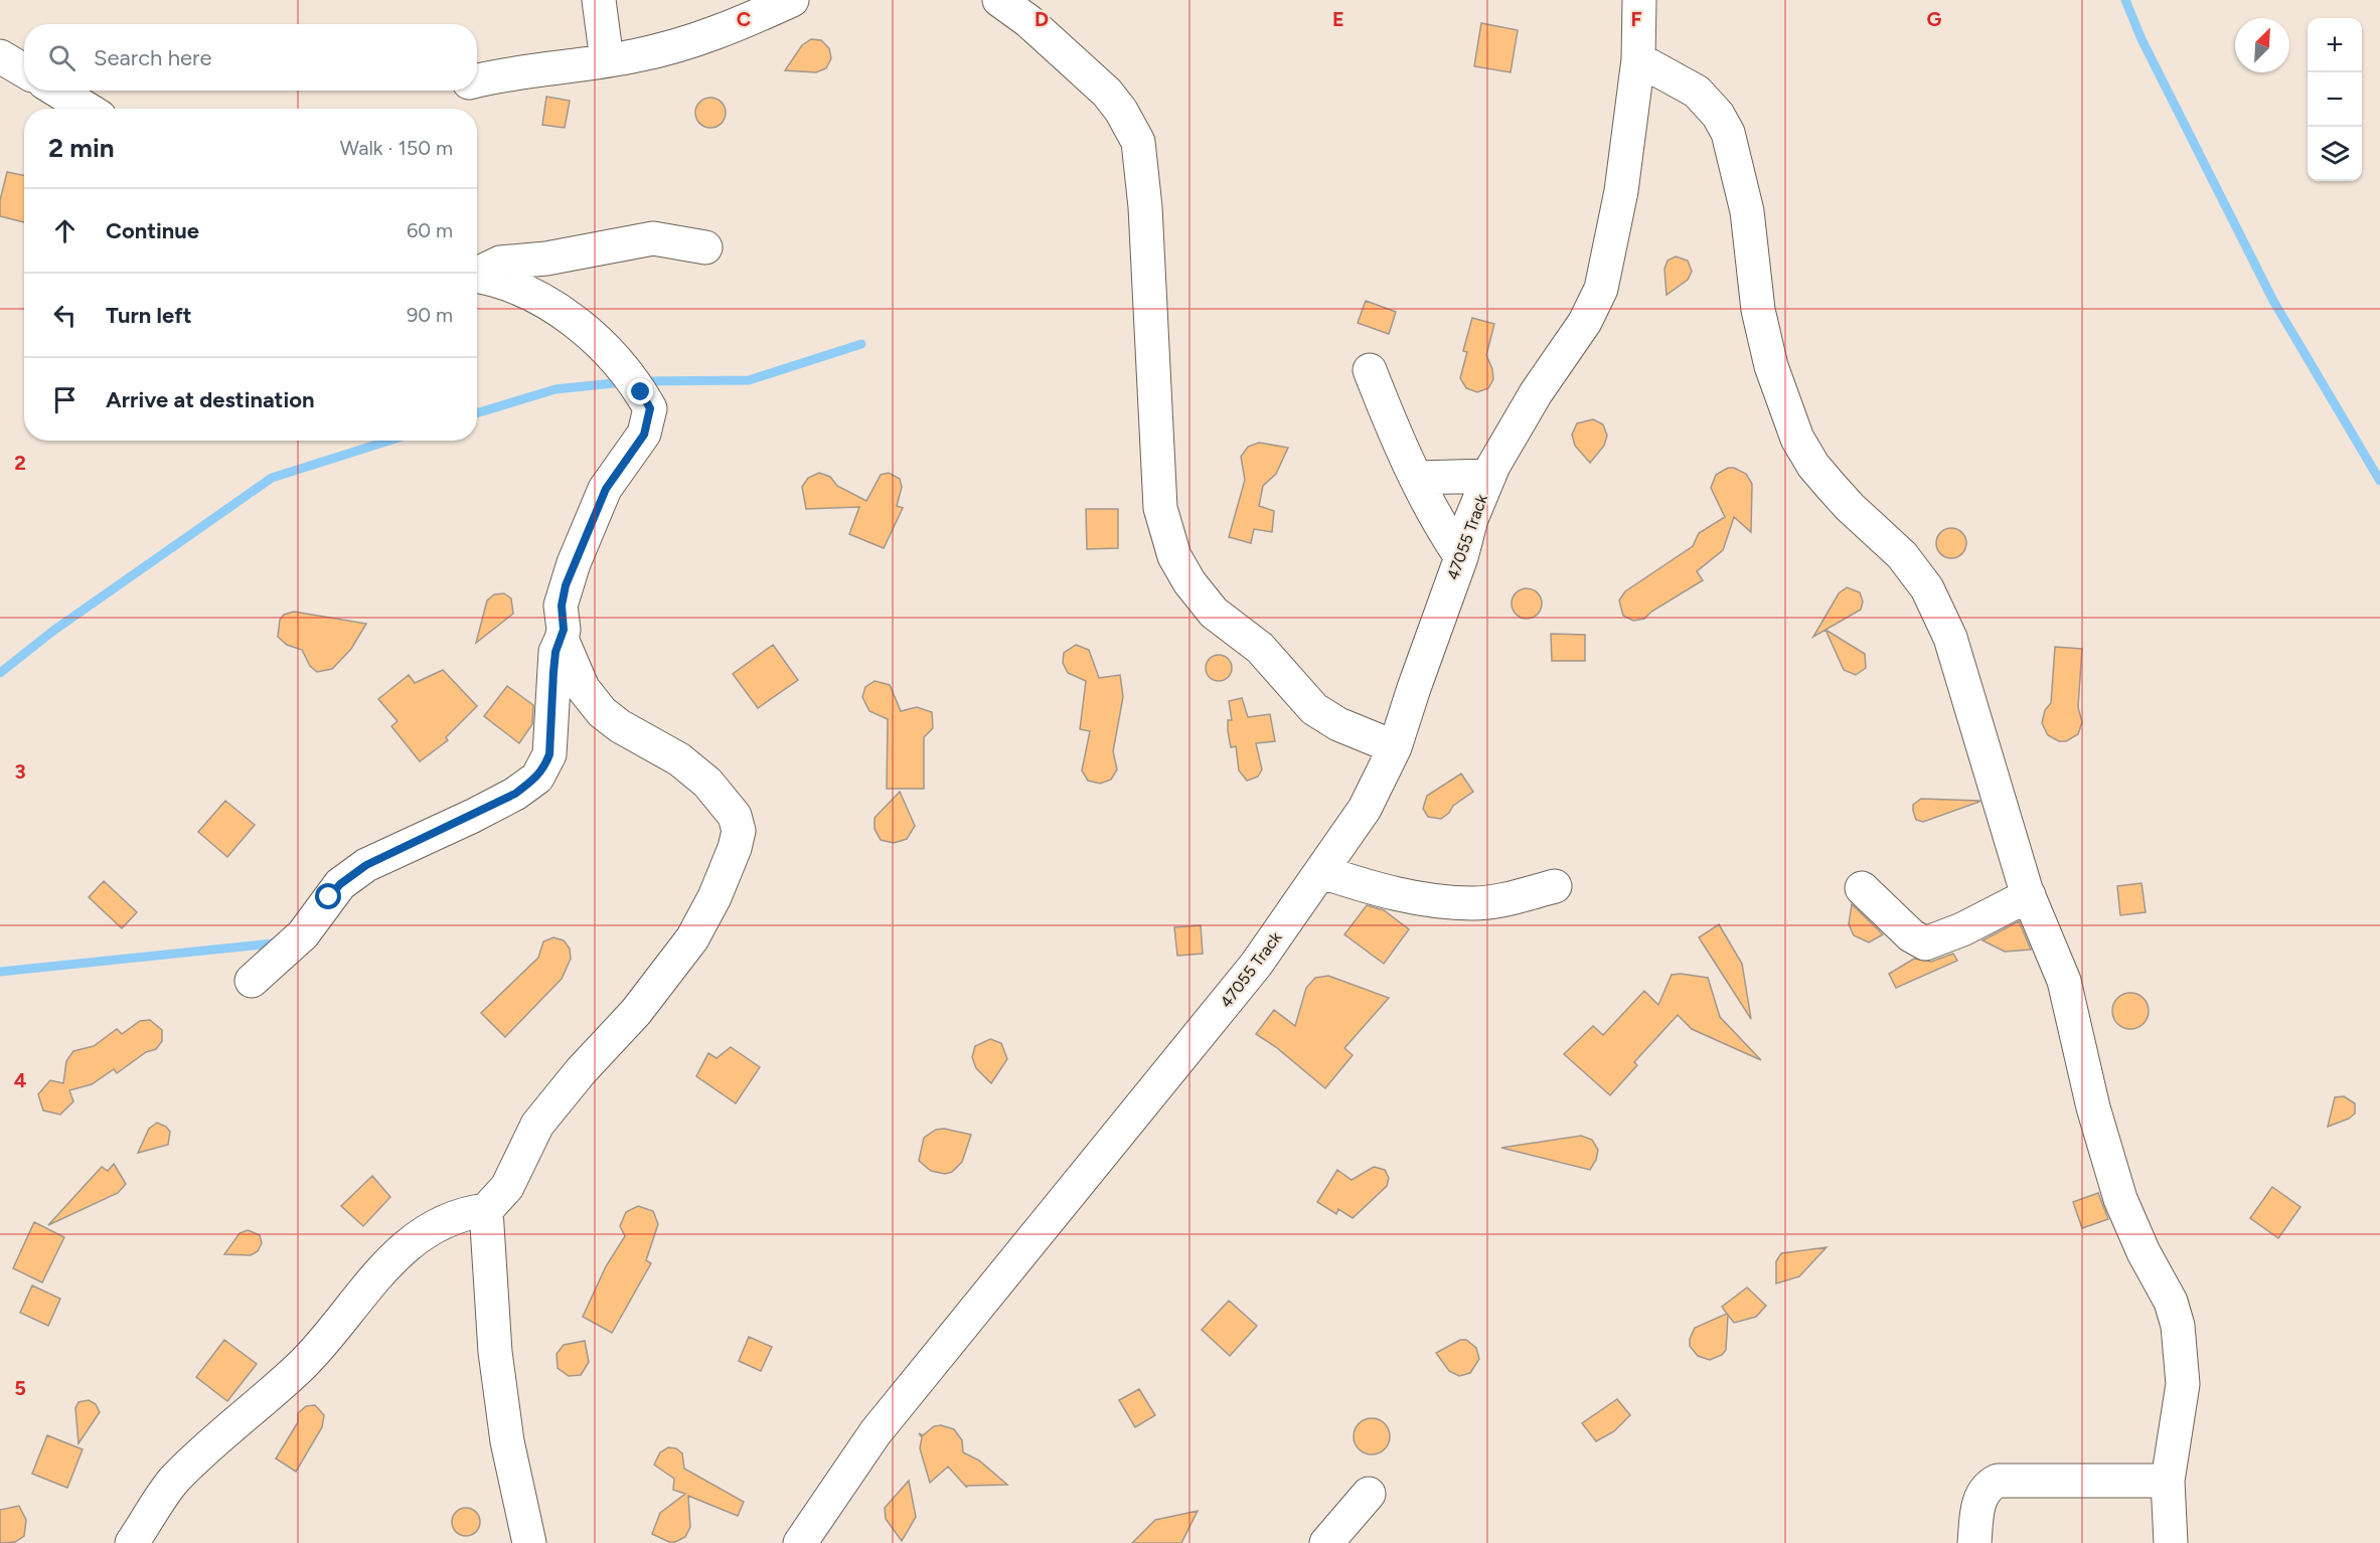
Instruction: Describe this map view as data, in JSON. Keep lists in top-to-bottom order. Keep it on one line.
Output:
{"streets":{"street":["47055 Track"]},"north":"top right","page":{"map_buttons":["+","−"],"search":"Search here","heading":["2 min","Walk · 150 m"],"list":[["Continue","60 m"],["Turn left","90 m"],"Arrive at destination"]},"grid":{"columns":["C","D","E","F","G"],"rows":["2","3","4","5"]}}
